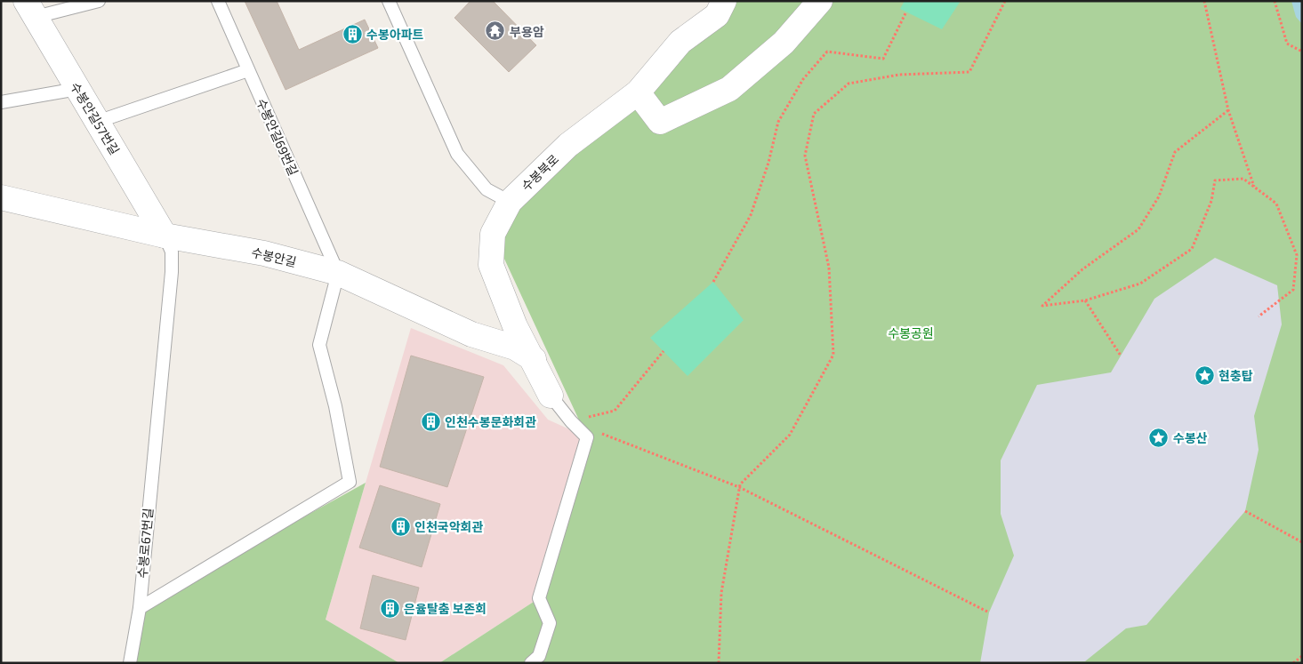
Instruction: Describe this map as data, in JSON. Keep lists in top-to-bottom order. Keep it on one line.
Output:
{"streets":{"street":["수봉안길57번길","수봉북로","수봉안길"],"lane":["수봉안길69번길","수봉로67번길"]},"crossings":[["수봉안길57번길","수봉안길"],["수봉안길57번길","수봉로67번길"],["수봉안길69번길","수봉안길"],["수봉북로","수봉안길"],["수봉안길","수봉로67번길"]],"parks":["수봉공원"],"places":{"temple":["부용암"],"building":["수봉아파트","인천수봉문화회관","인천국악회관","은율탈춤 보존회"],"place":["현충탑","수봉산"]}}
